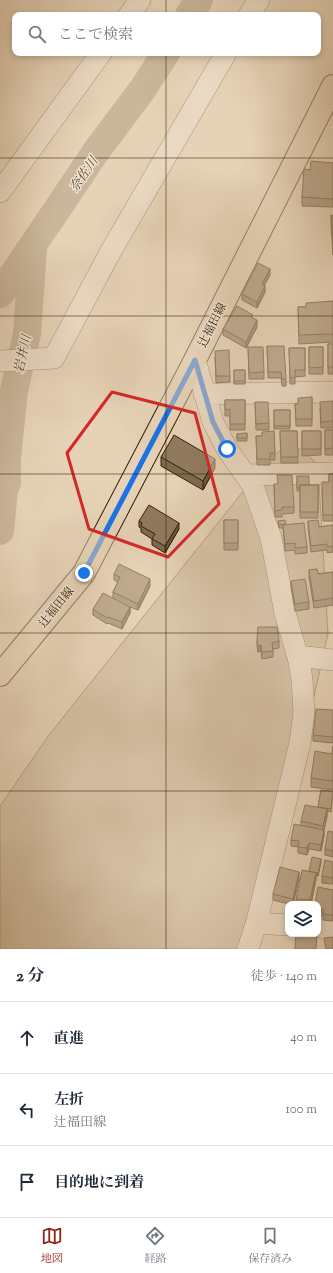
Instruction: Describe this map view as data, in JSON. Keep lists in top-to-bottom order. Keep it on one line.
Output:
{"streets":{"main road":["辻福田線"]},"water":["奈佐川","岩井川"],"page":{"search":"ここで検索","heading":["2 分","徒歩 · 140 m"],"list":[["直進","40 m"],["左折","辻福田線","100 m"],"目的地に到着"],"nav":["地図","経路","保存済み"]}}
